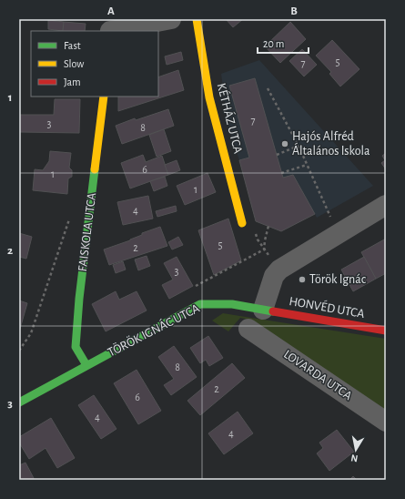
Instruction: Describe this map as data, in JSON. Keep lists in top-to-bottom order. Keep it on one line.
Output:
{"streets":{"street":["KÉTHÁZ UTCA","FAISKOLA UTCA","HONVÉD UTCA","TÖRÖK IGNÁC UTCA","LOVARDA UTCA"]},"crossings":[["FAISKOLA UTCA","TÖRÖK IGNÁC UTCA"],["HONVÉD UTCA","TÖRÖK IGNÁC UTCA"]],"places":["Hajós Alfréd Általános Iskola","Török Ignác"],"house_numbers":["5","7","7","3","8","6","1","1","4","5","2","3","8","2","6","4","4"],"legend":["Fast","Slow","Jam"],"scale_bar":"20 m","north":"bottom","grid":{"columns":["A","B"],"rows":["1","2","3"]}}
